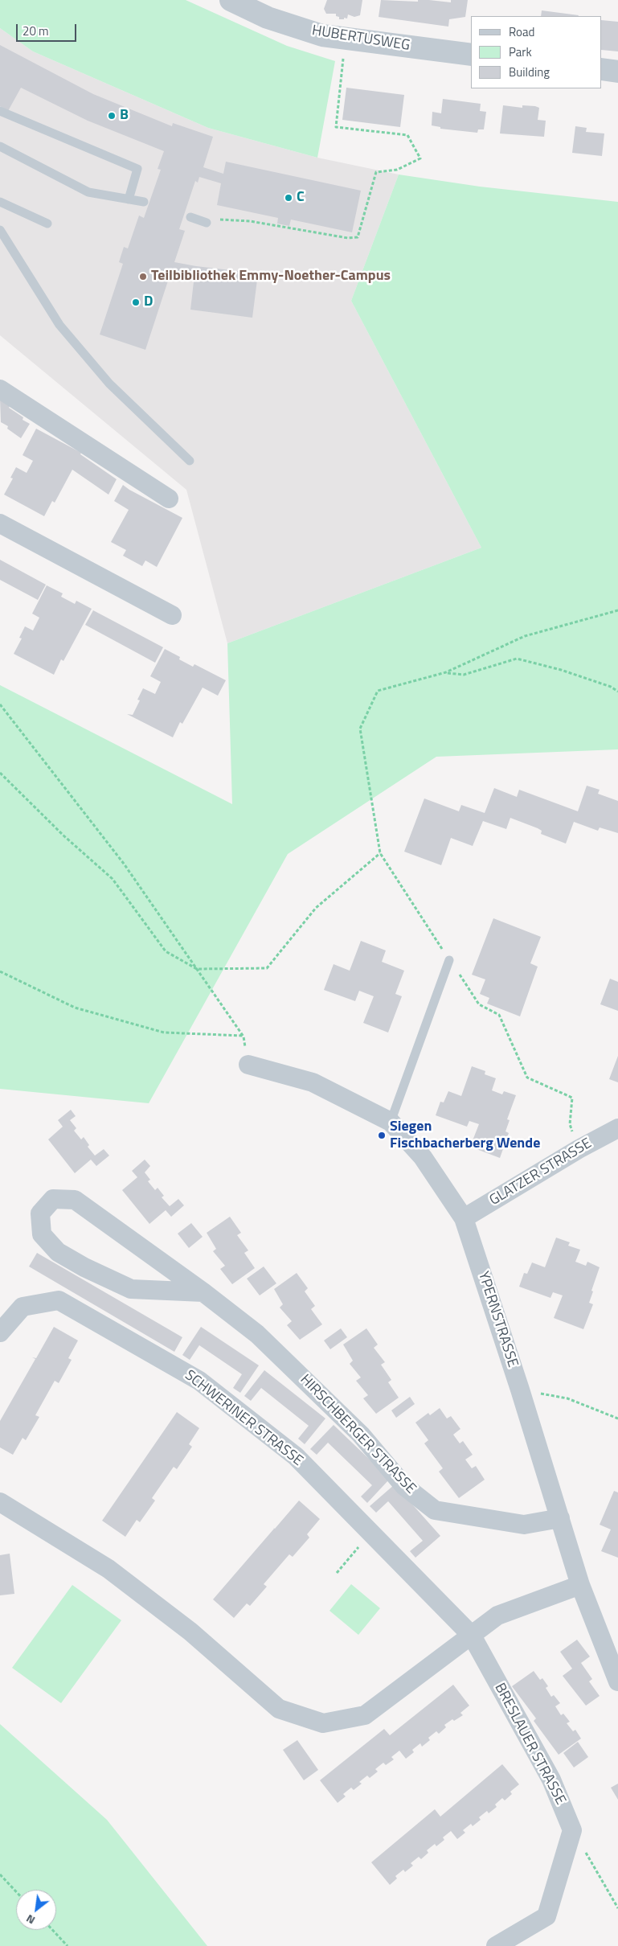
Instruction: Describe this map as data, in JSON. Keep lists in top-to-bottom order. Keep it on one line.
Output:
{"streets":{"street":["HUBERTUSWEG","GLATZER STRASSE","YPERNSTRASSE","SCHWERINER STRASSE","HIRSCHBERGER STRASSE","BRESLAUER STRASSE"]},"crossings":[["GLATZER STRASSE","YPERNSTRASSE"],["YPERNSTRASSE","HIRSCHBERGER STRASSE"],["SCHWERINER STRASSE","BRESLAUER STRASSE"]],"places":["B","C","Teilbibliothek Emmy-Noether-Campus","D","Siegen Fischbacherberg Wende"],"legend":["Road","Park","Building"],"scale_bar":"20 m","north":"bottom left"}
